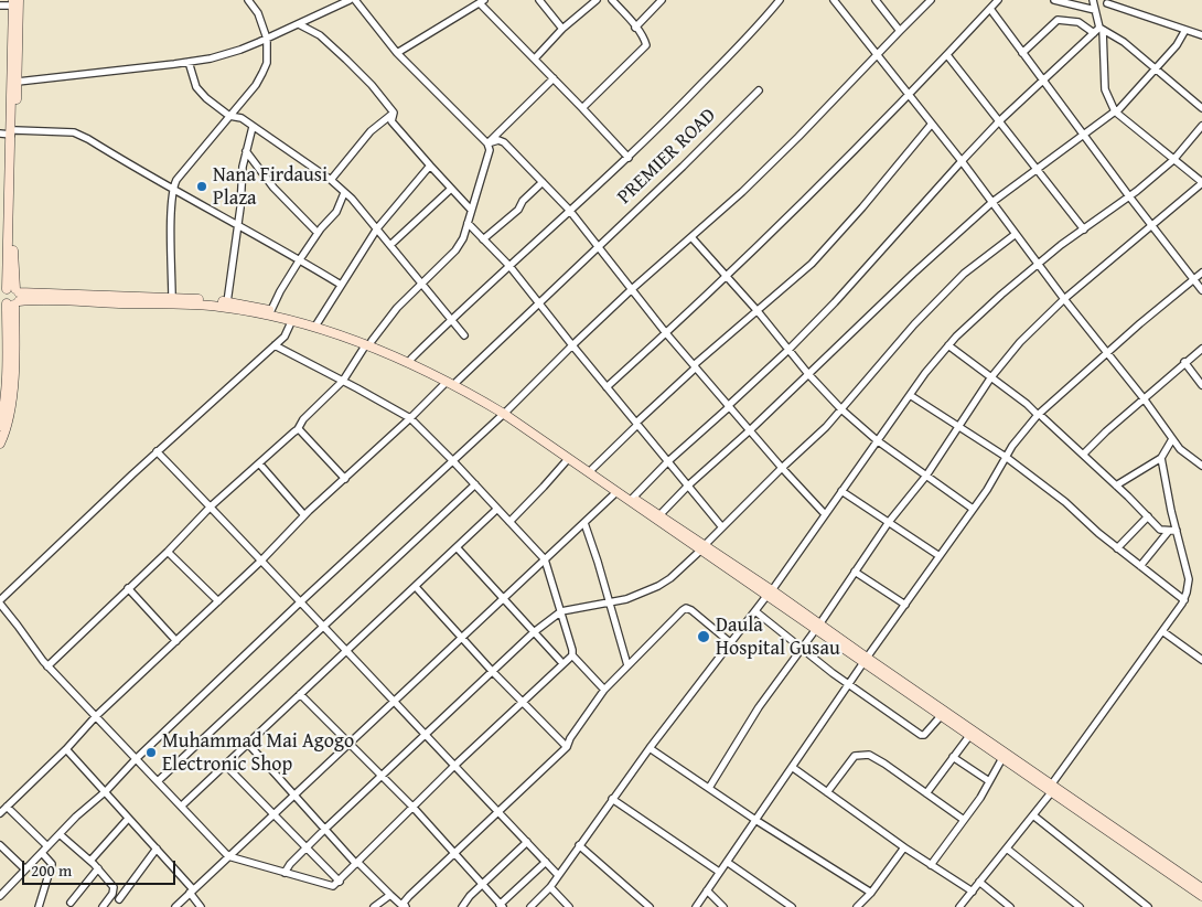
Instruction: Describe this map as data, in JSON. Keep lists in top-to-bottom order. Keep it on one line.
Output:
{"streets":{"street":["PREMIER ROAD"]},"places":["Nana Firdausi Plaza","Daula Hospital Gusau","Muhammad Mai Agogo Electronic Shop"],"scale_bar":"200 m"}
